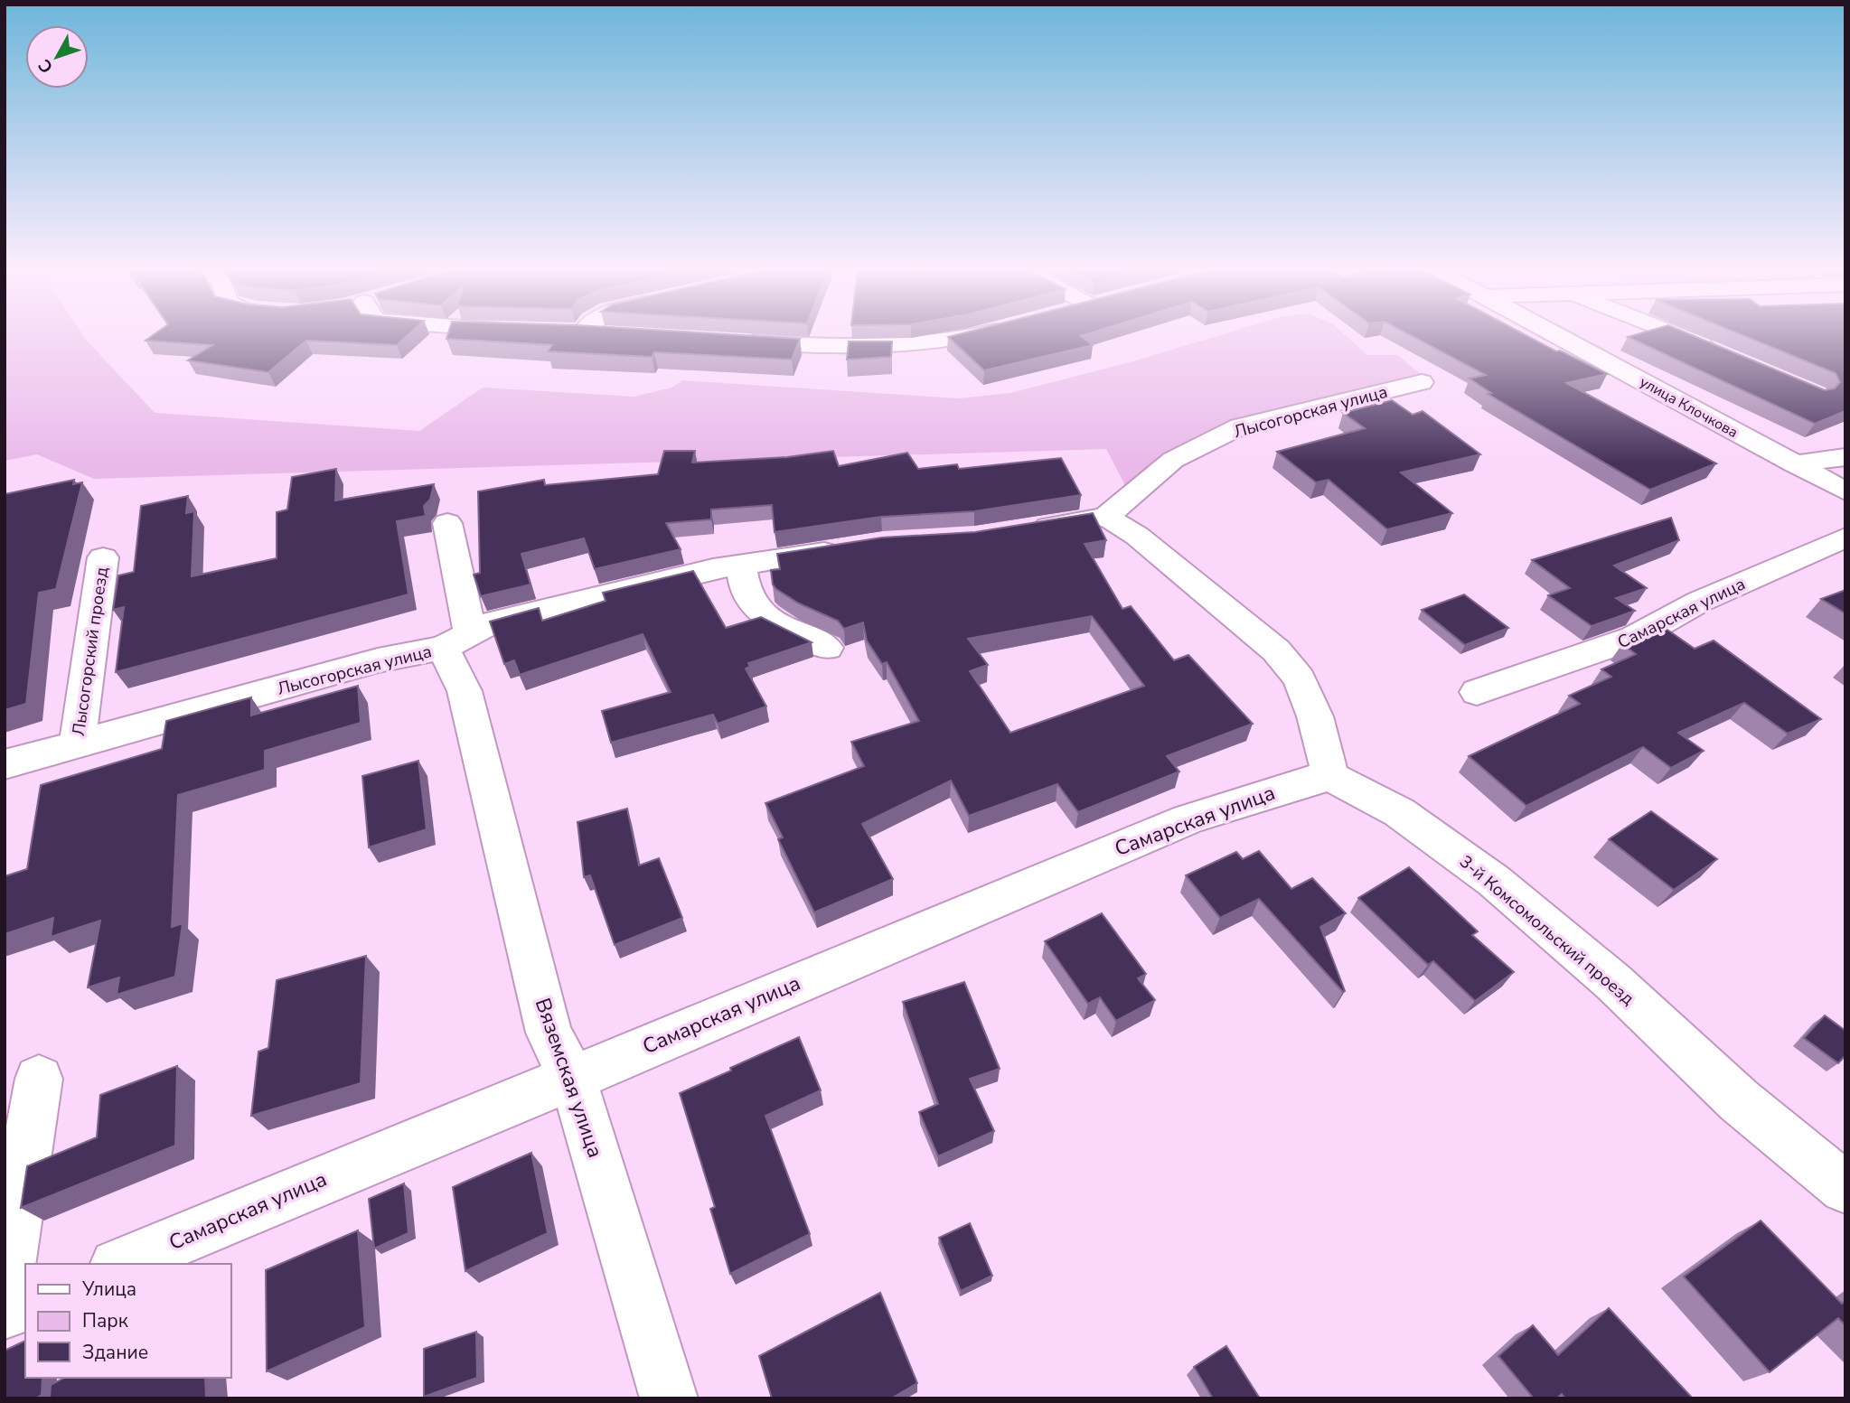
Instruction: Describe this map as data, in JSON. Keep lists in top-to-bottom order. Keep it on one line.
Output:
{"streets":{"street":["улица Клочкова","Лысогорская улица","Самарская улица","Лысогорский проезд","3-й Комсомольский проезд","Вяземская улица"]},"crossings":[["Лысогорская улица","Лысогорский проезд"],["Лысогорская улица","Вяземская улица"],["Самарская улица","3-й Комсомольский проезд"],["Самарская улица","Вяземская улица"]],"legend":["Улица","Парк","Здание"],"north":"bottom left"}
